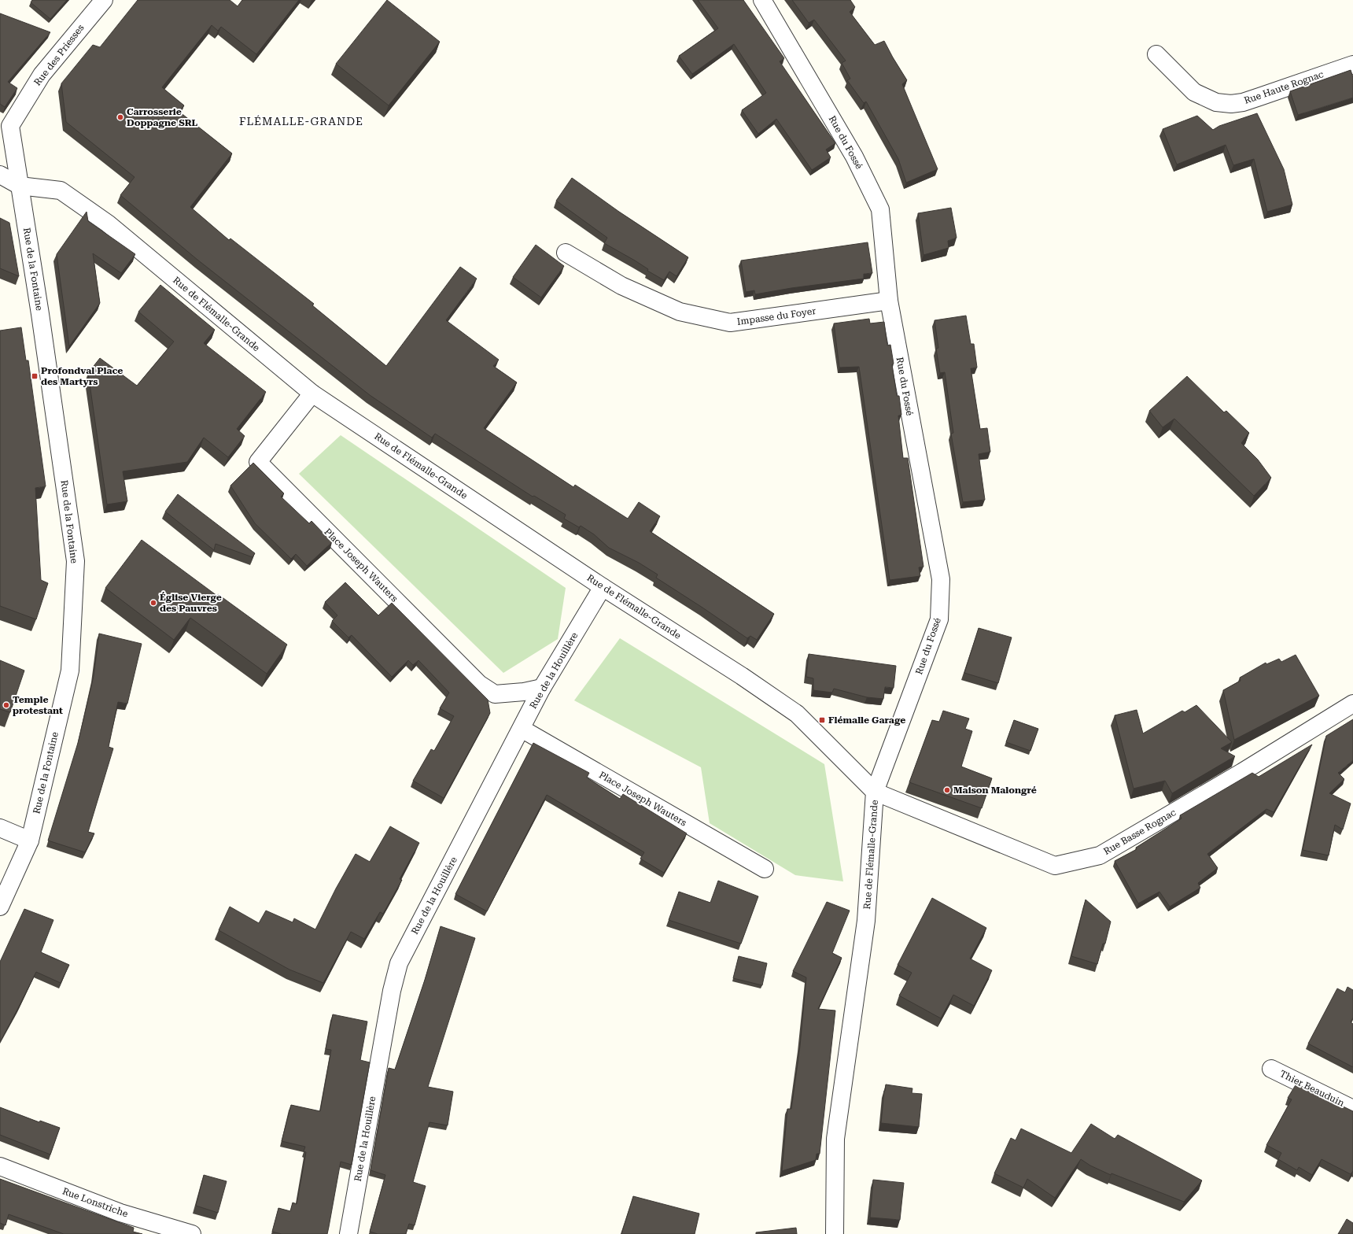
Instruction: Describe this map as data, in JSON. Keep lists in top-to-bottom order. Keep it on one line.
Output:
{"streets":{"street":["Rue des Priesses","Rue Haute Rognac","Rue du Fossé","Rue de la Fontaine","Rue de Flémalle-Grande","Impasse du Foyer","Place Joseph Wauters","Rue de la Houillère","Rue Basse Rognac","Thier Beauduin","Rue Lonstriche"]},"crossings":[["Rue des Priesses","Rue de la Fontaine"],["Rue des Priesses","Rue de Flémalle-Grande"],["Rue du Fossé","Rue de Flémalle-Grande"],["Rue du Fossé","Impasse du Foyer"],["Rue du Fossé","Rue Basse Rognac"],["Rue de la Fontaine","Rue de Flémalle-Grande"],["Rue de Flémalle-Grande","Place Joseph Wauters"],["Rue de Flémalle-Grande","Rue de la Houillère"],["Rue de Flémalle-Grande","Rue Basse Rognac"],["Place Joseph Wauters","Rue de la Houillère"]],"districts":["FLÉMALLE-GRANDE"],"places":{"other":["Carrosserie Doppagne SRL","Église Vierge des Pauvres","Temple protestant","Maison Malongré"],"transit":["Profondval Place des Martyrs","Flémalle Garage"]}}
